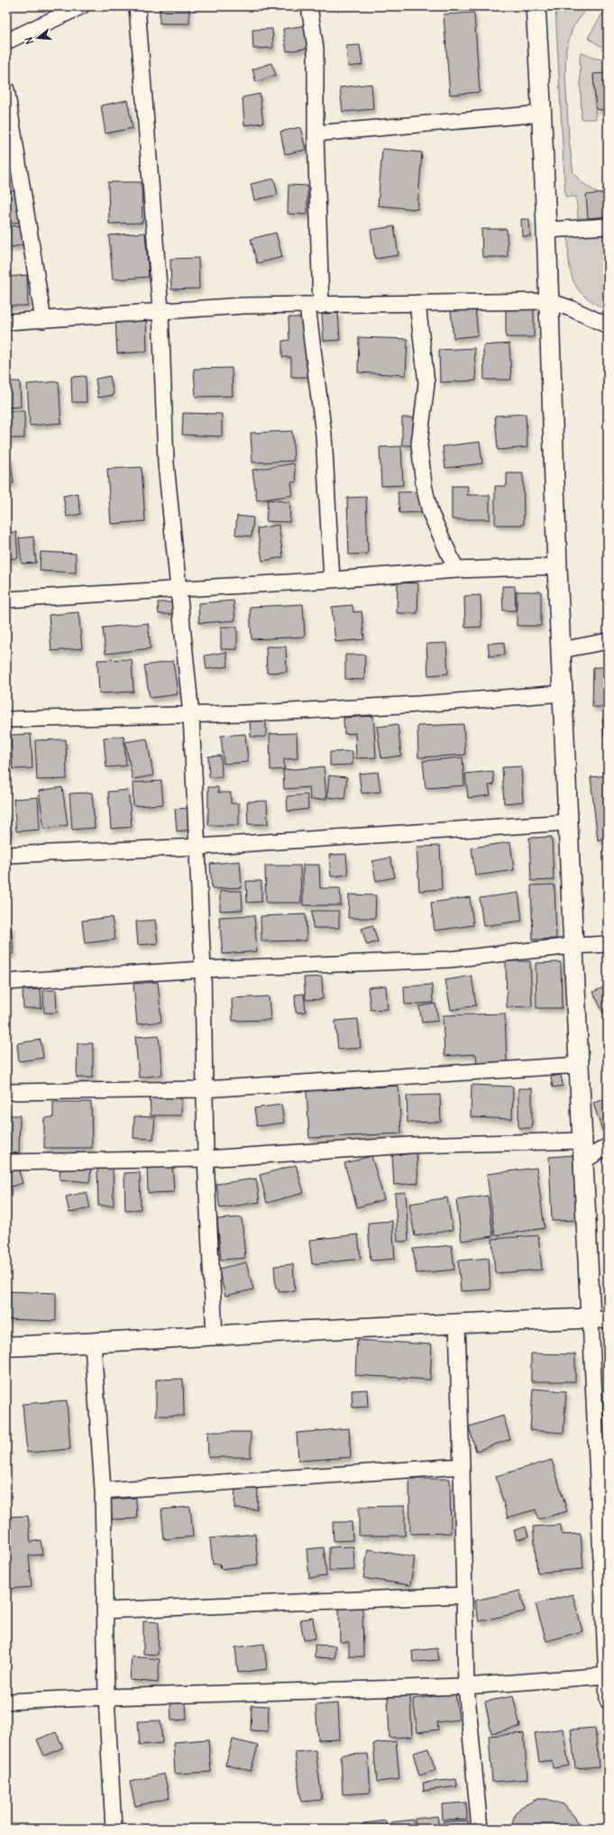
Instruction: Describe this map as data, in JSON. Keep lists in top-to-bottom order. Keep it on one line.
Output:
{"north":"left"}
